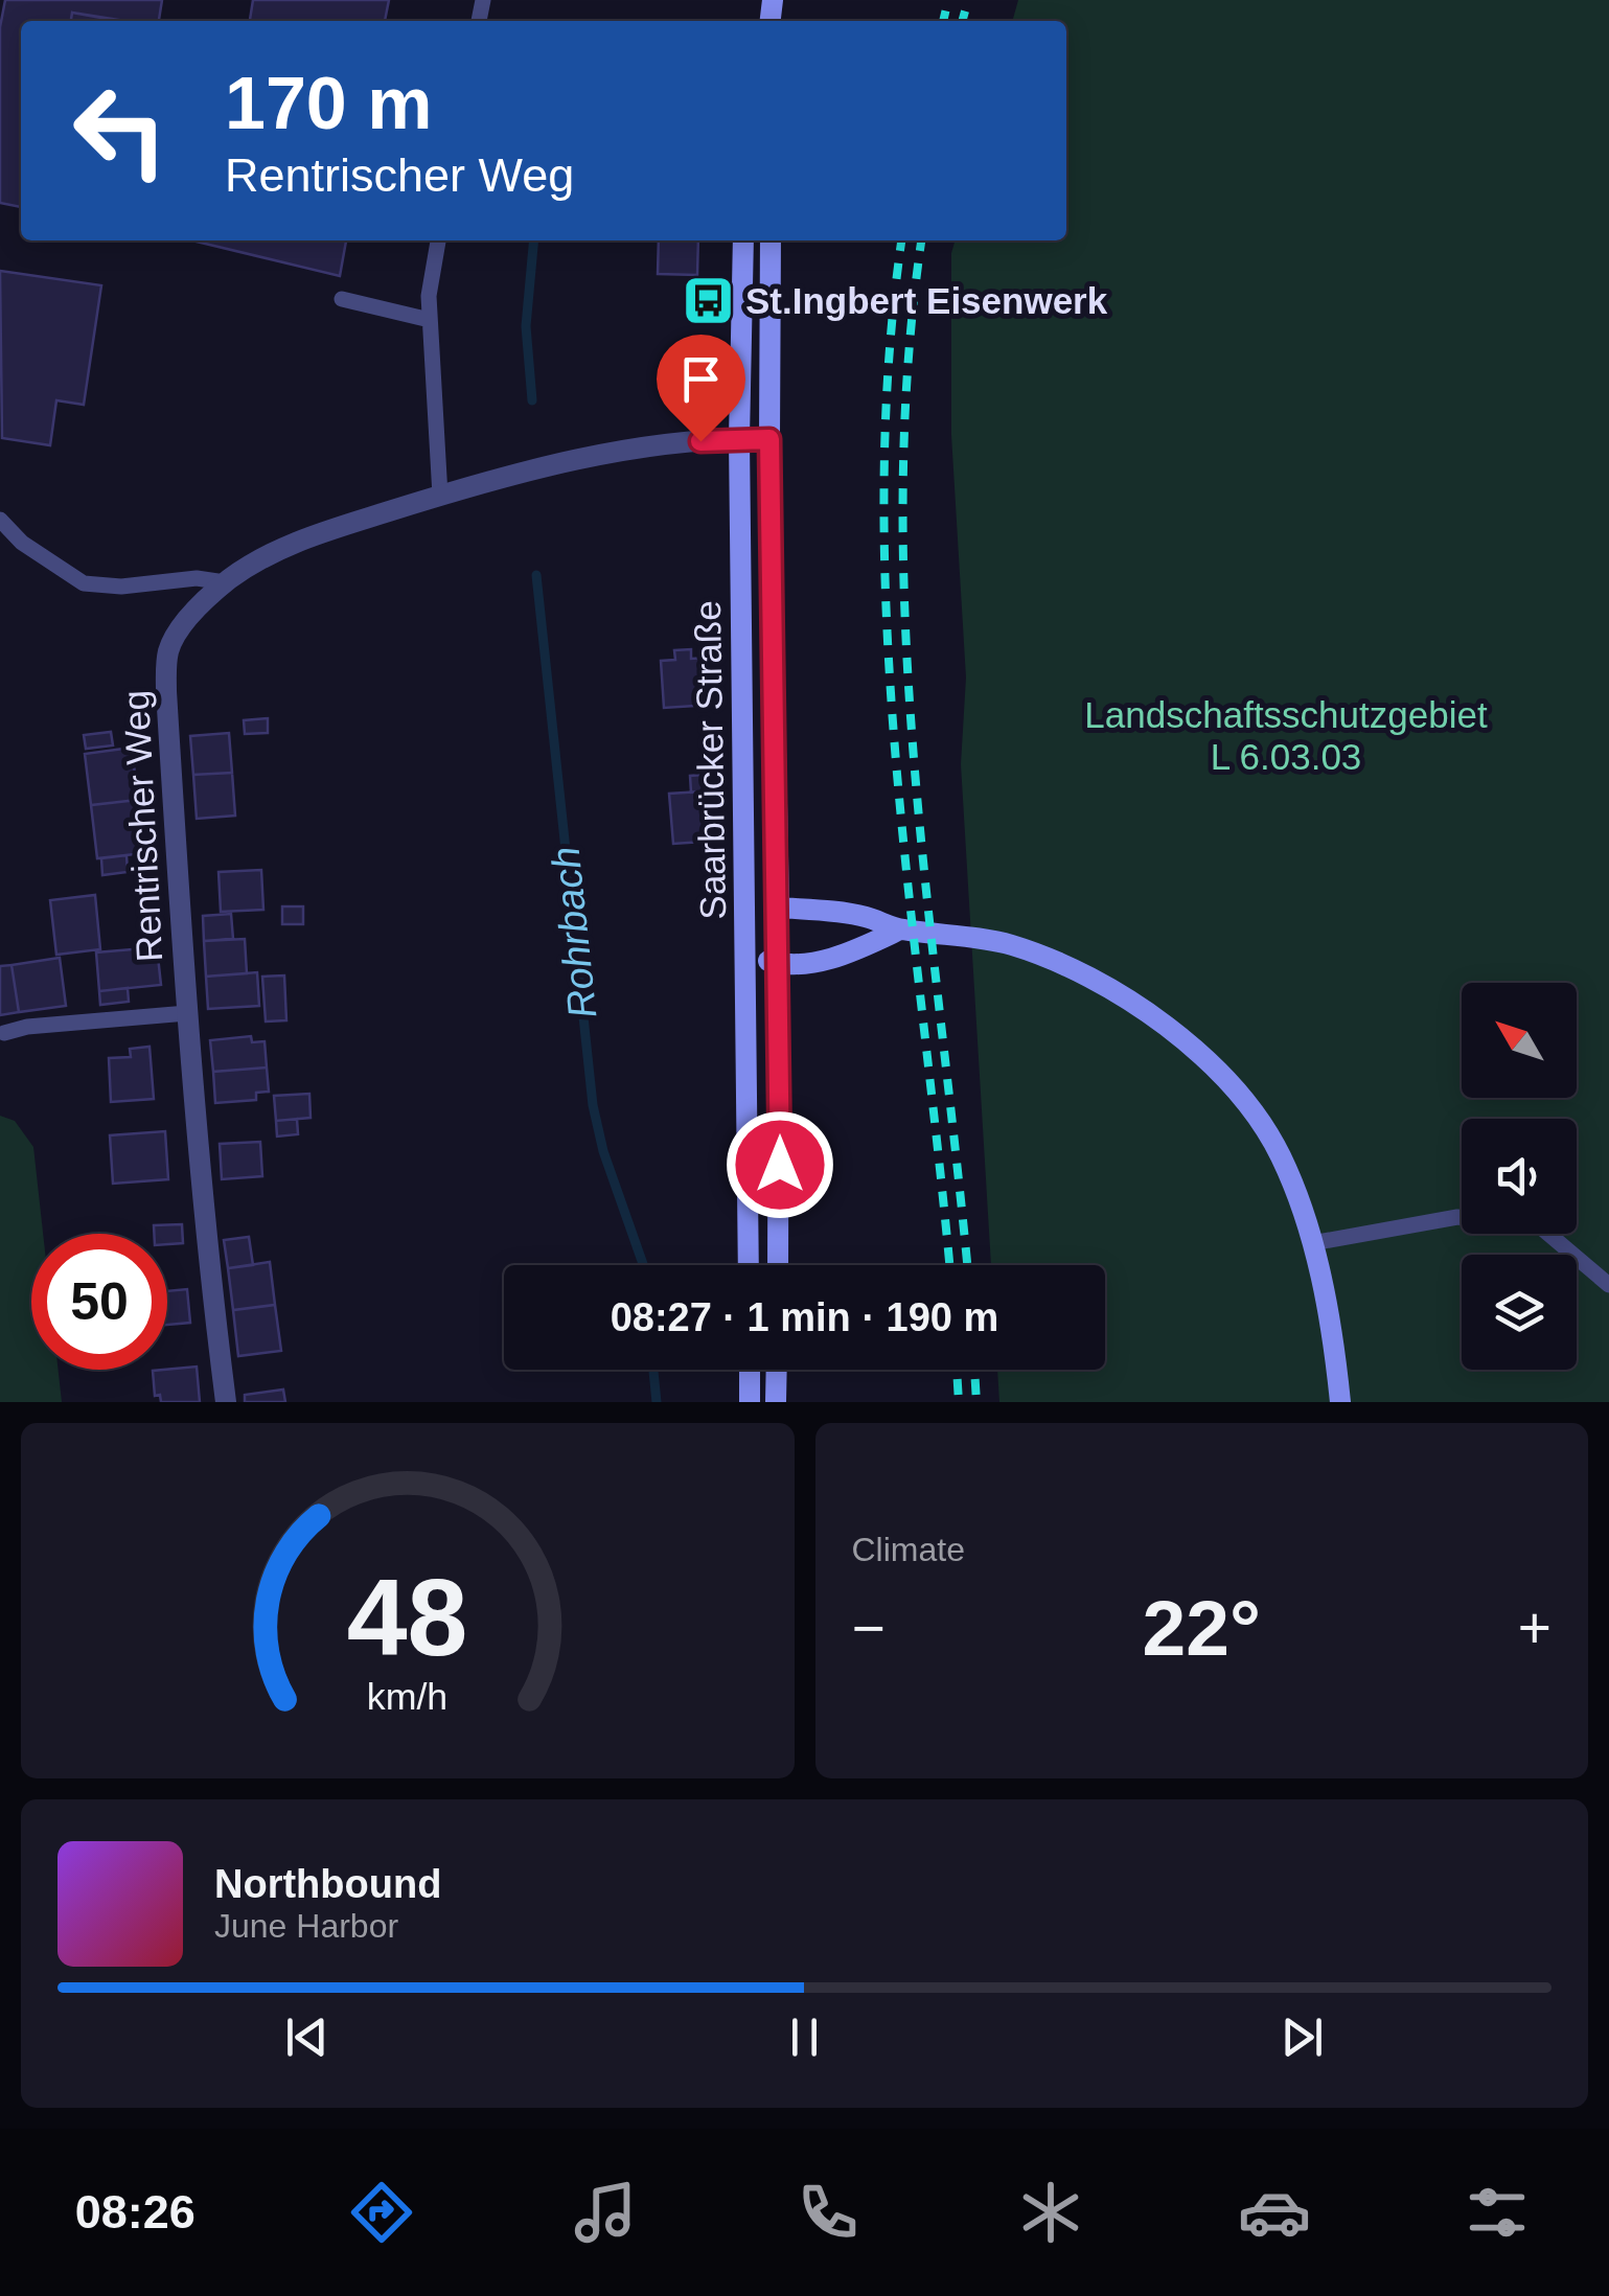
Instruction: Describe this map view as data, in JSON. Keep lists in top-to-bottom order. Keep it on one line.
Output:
{"streets":{"main road":["Saarbrücker Straße"],"street":["Rentrischer Weg"]},"crossings":[["Saarbrücker Straße","Rentrischer Weg"]],"water":["Rohrbach"],"parks":["Landschaftsschutzgebiet L 6.03.03"],"places":{"bus stop":["St.Ingbert Eisenwerk"]},"north":"top left","page":{"turn":["170 m","Rentrischer Weg"],"limit":"50","trip":"08:27 · 1 min · 190 m","tile":"Climate","heat":["−","22°","+"],"song":["Northbound","June Harbor"],"tabs":"08:26","gauge":["48","km/h"]}}
